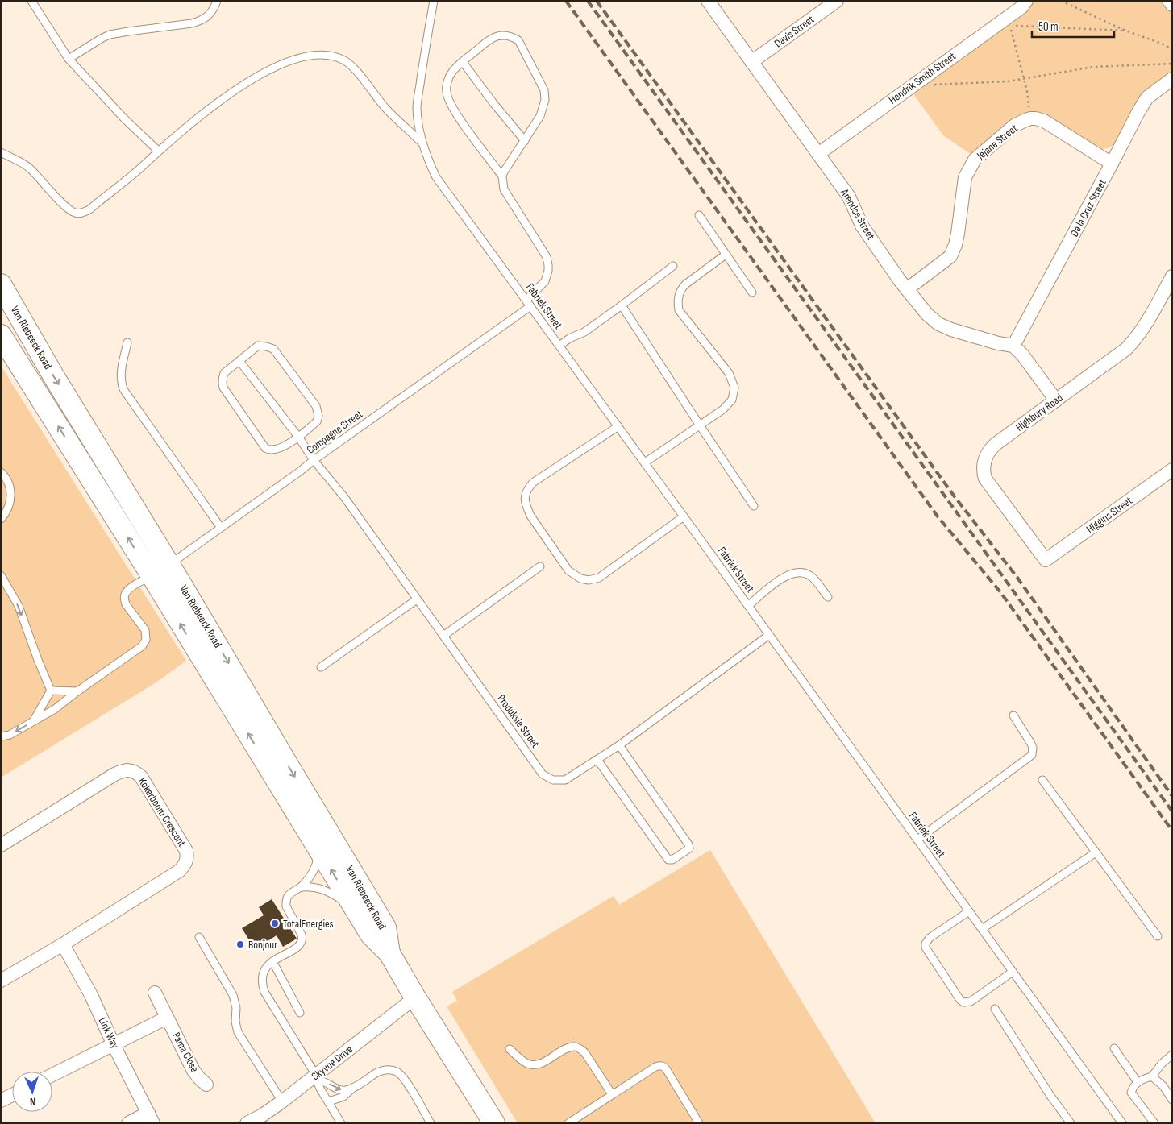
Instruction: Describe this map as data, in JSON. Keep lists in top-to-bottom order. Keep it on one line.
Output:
{"streets":{"main road":["Van Riebeeck Road"],"street":["Davis Street","Hendrik Smith Street","Jejane Street","De la Cruz Street","Arendse Street","Highbury Road","Higgins Street","Kokerboom Crescent","Link Way","Pama Close","Skyvue Drive"],"lane":["Fabriek Street","Compagne Street","Produksie Street"]},"crossings":[["Davis Street","Arendse Street"],["Hendrik Smith Street","Arendse Street"],["Jejane Street","De la Cruz Street"],["Jejane Street","Arendse Street"],["De la Cruz Street","Arendse Street"],["Fabriek Street","Compagne Street"],["Fabriek Street","Produksie Street"],["Van Riebeeck Road","Compagne Street"],["Van Riebeeck Road","Skyvue Drive"],["Highbury Road","Higgins Street"],["Compagne Street","Produksie Street"],["Kokerboom Crescent","Link Way"]],"places":["TotalEnergies","Bonjour"],"scale_bar":"50 m","north":"bottom"}
